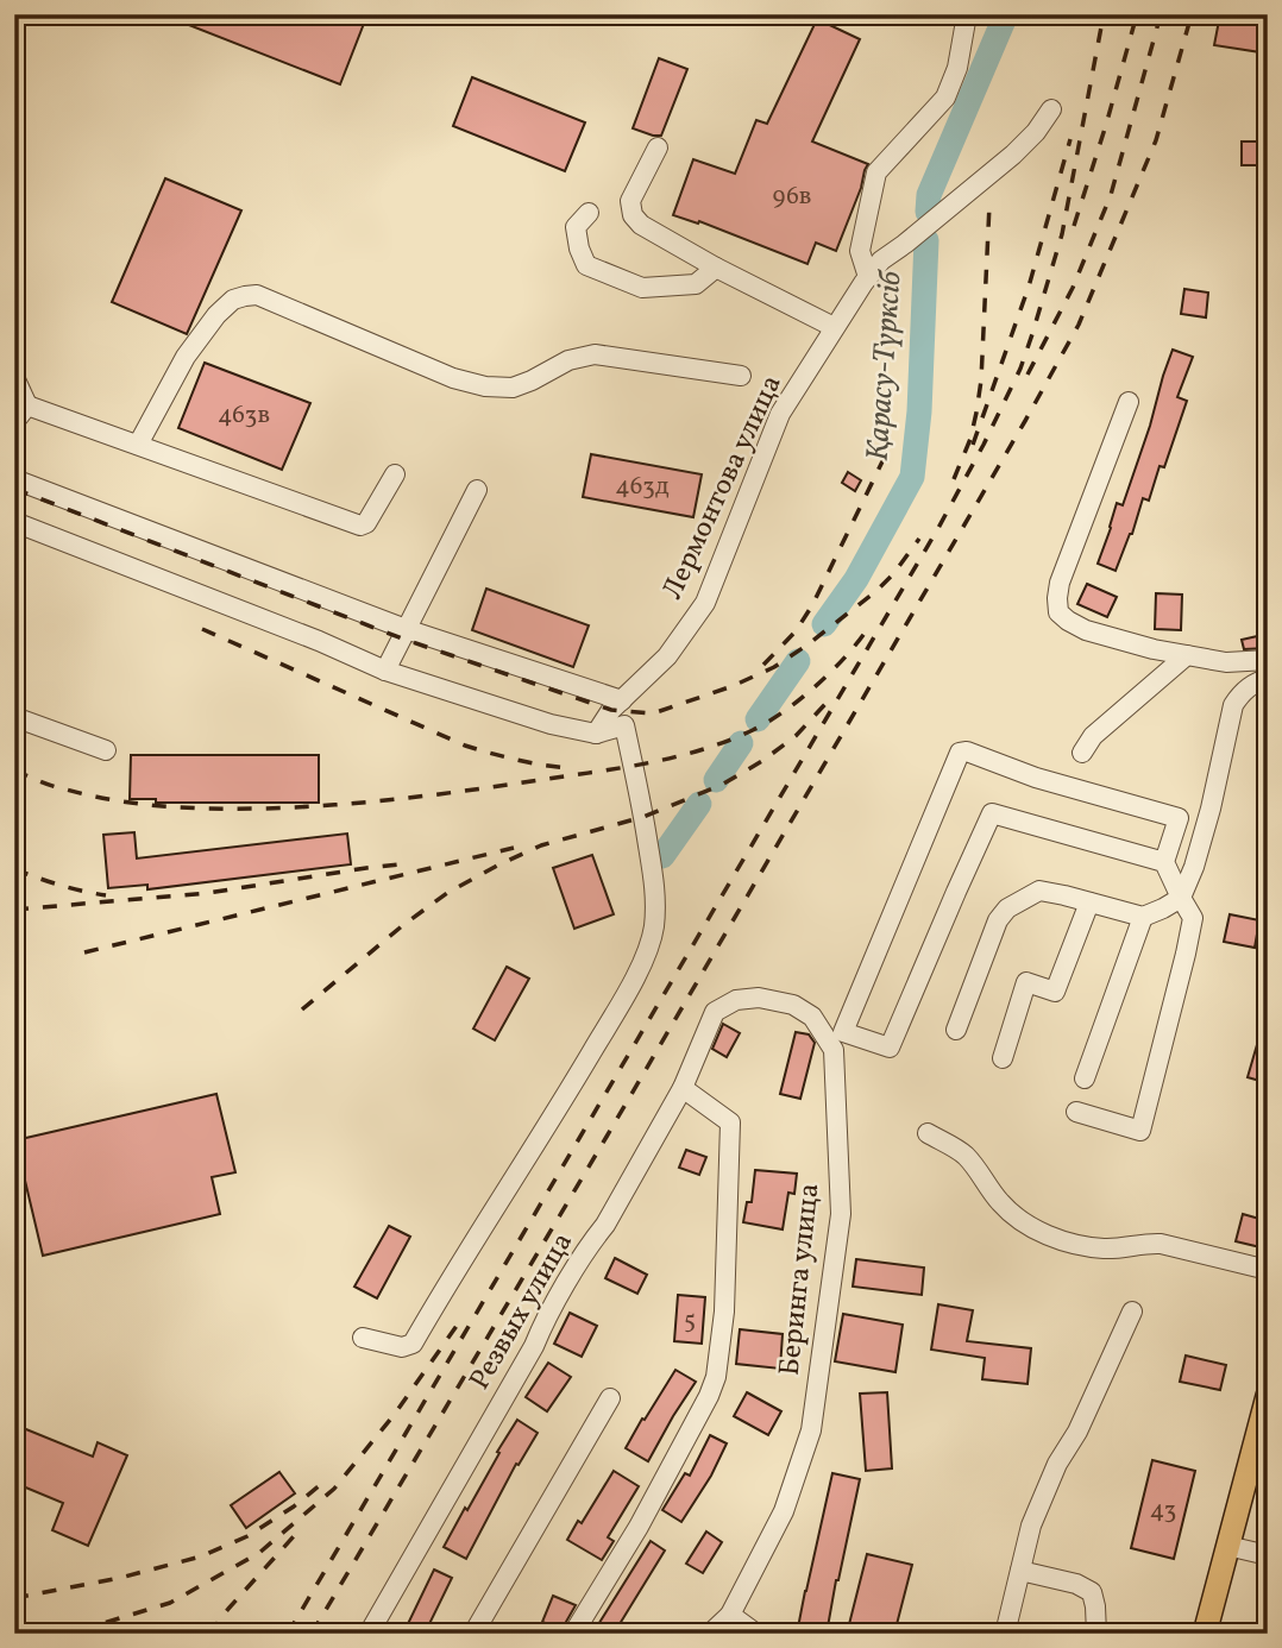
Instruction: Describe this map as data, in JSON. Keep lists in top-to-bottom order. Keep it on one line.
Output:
{"streets":{"street":["Лермонтова улица","Беринга улица","Резвых улица"]},"crossings":[["Беринга улица","Резвых улица"]],"water":["Қарасу-Түрксіб"],"house_numbers":["96в","463в","463д","5","43"]}
